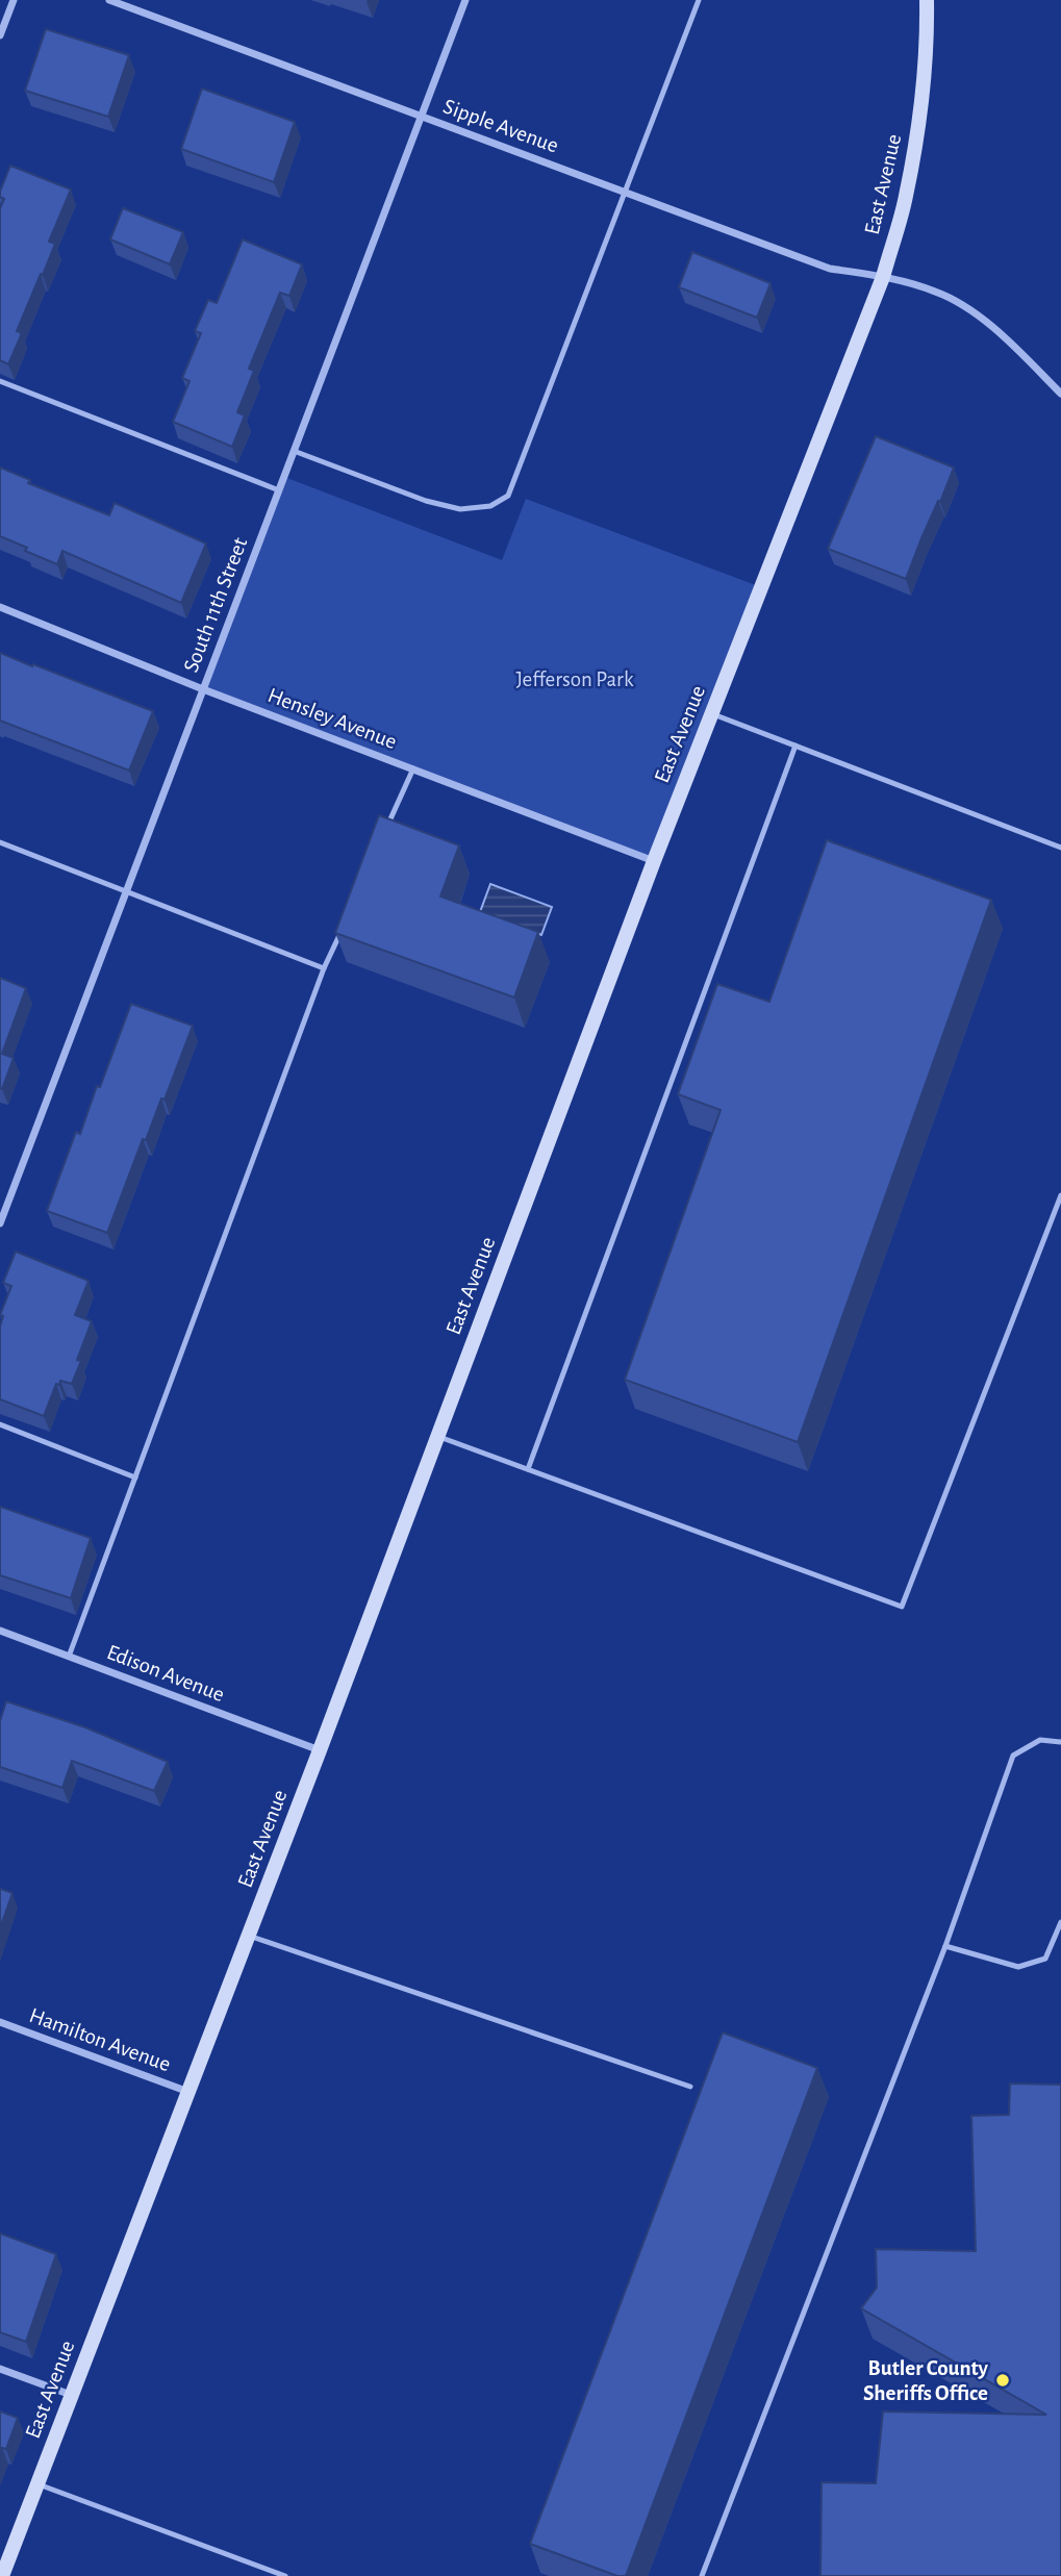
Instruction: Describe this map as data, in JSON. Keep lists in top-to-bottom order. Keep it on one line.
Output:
{"streets":{"street":["Sipple Avenue","East Avenue","South 11th Street","Hensley Avenue","Edison Avenue","Hamilton Avenue"]},"crossings":[["Sipple Avenue","East Avenue"],["Sipple Avenue","South 11th Street"],["East Avenue","Hensley Avenue"],["East Avenue","Edison Avenue"],["East Avenue","Hamilton Avenue"],["South 11th Street","Hensley Avenue"]],"parks":["Jefferson Park"],"places":["Butler County Sheriffs Office"]}
